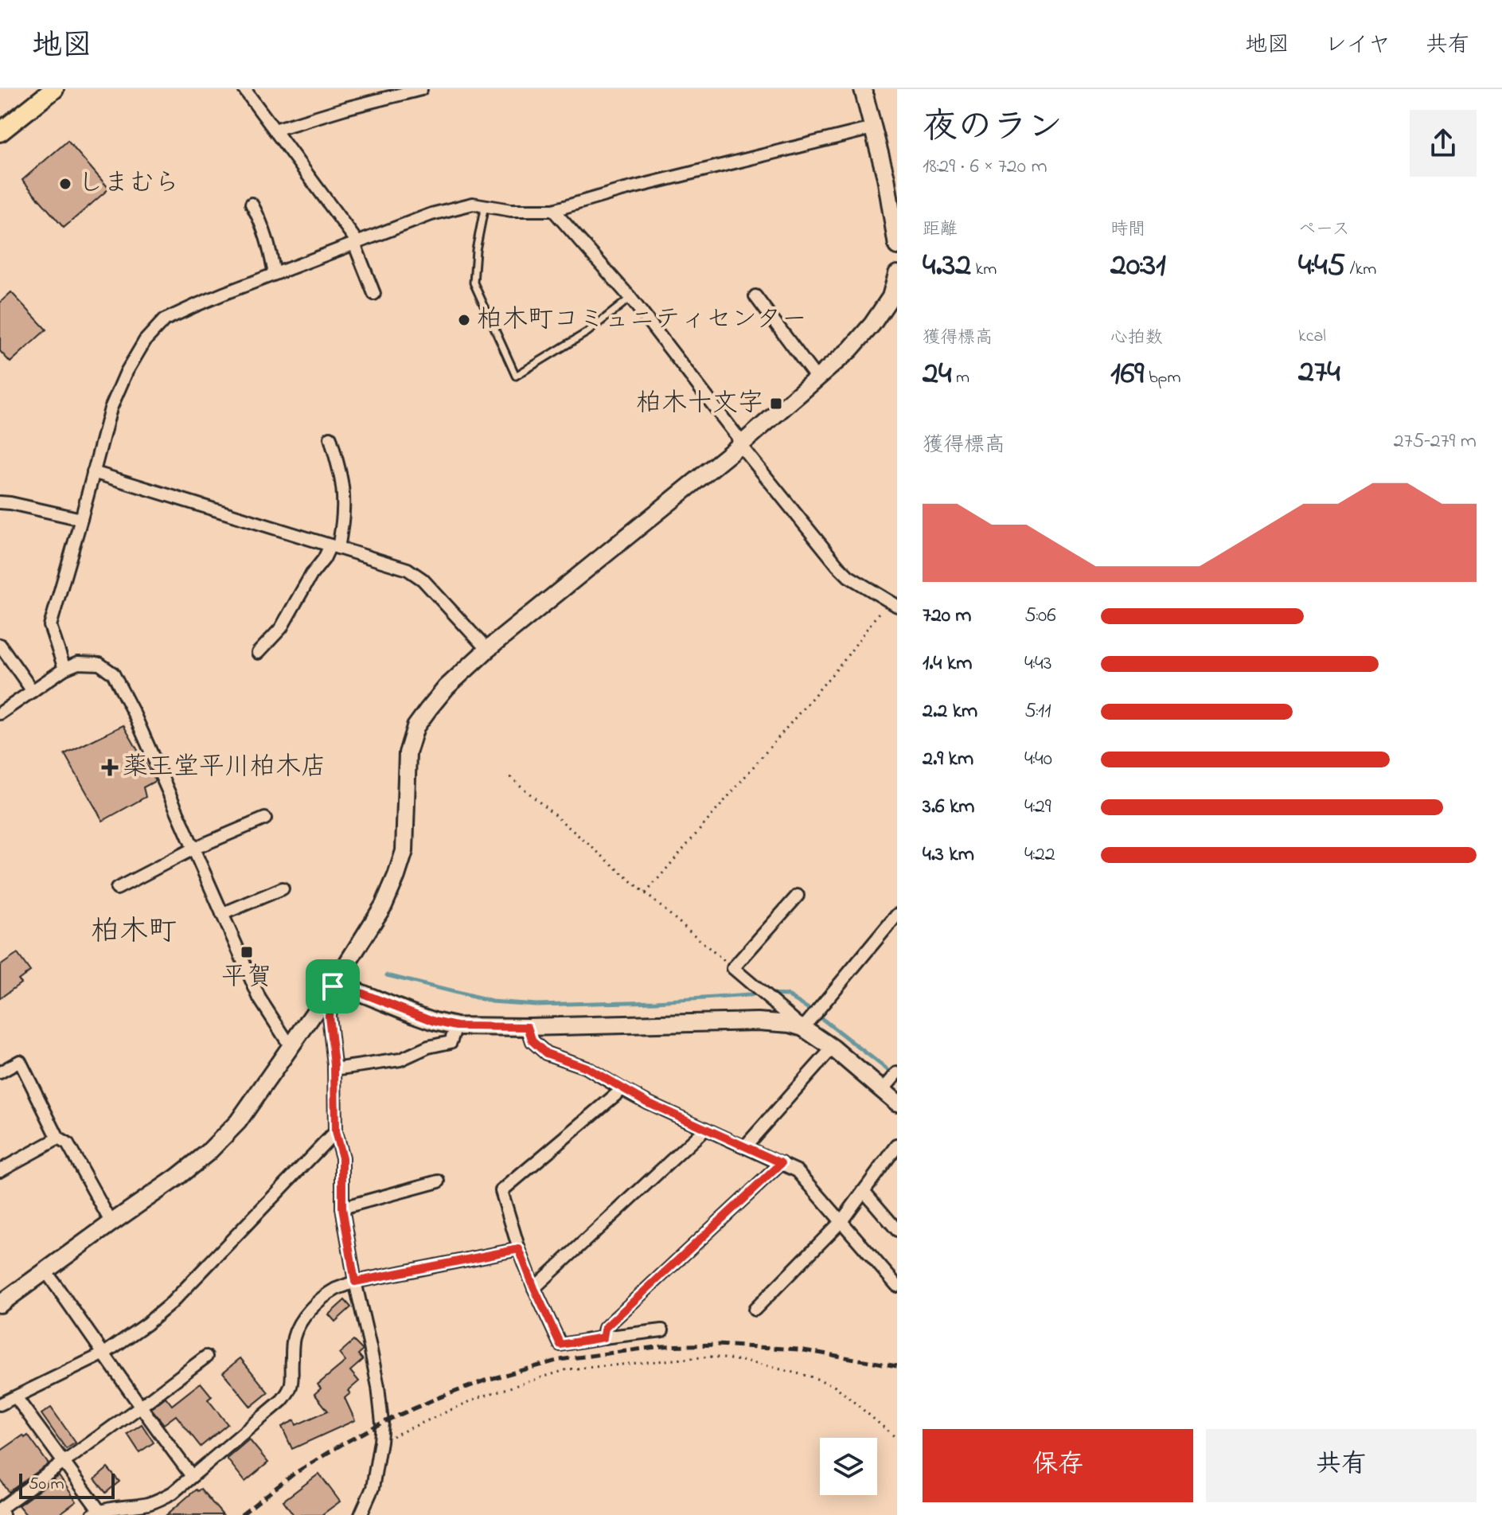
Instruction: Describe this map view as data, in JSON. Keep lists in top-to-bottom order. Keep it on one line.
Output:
{"districts":["柏木町"],"places":{"other":["しまむら","柏木町コミュニティセンター"],"transit":["柏木十文字","平賀"],"health":["薬王堂平川柏木店"]},"scale_bar":"50 m","page":{"header":"地図","nav":["地図","レイヤ","共有"],"heading":["夜のラン","18:29 · 6 × 720 m"],"stats":[["距離","4.32 km"],["時間","20:31"],["ペース","4:45 /km"],["獲得標高","24 m"],["心拍数","169 bpm"],["kcal","274"]],"chart":["獲得標高","275–279 m"],"list":[{"name":"720 m","note":"5:06"},{"name":"1.4 km","note":"4:43"},{"name":"2.2 km","note":"5:11"},{"name":"2.9 km","note":"4:40"},{"name":"3.6 km","note":"4:29"},{"name":"4.3 km","note":"4:22"}],"buttons":["保存","共有"],"scale":"50 m"}}
